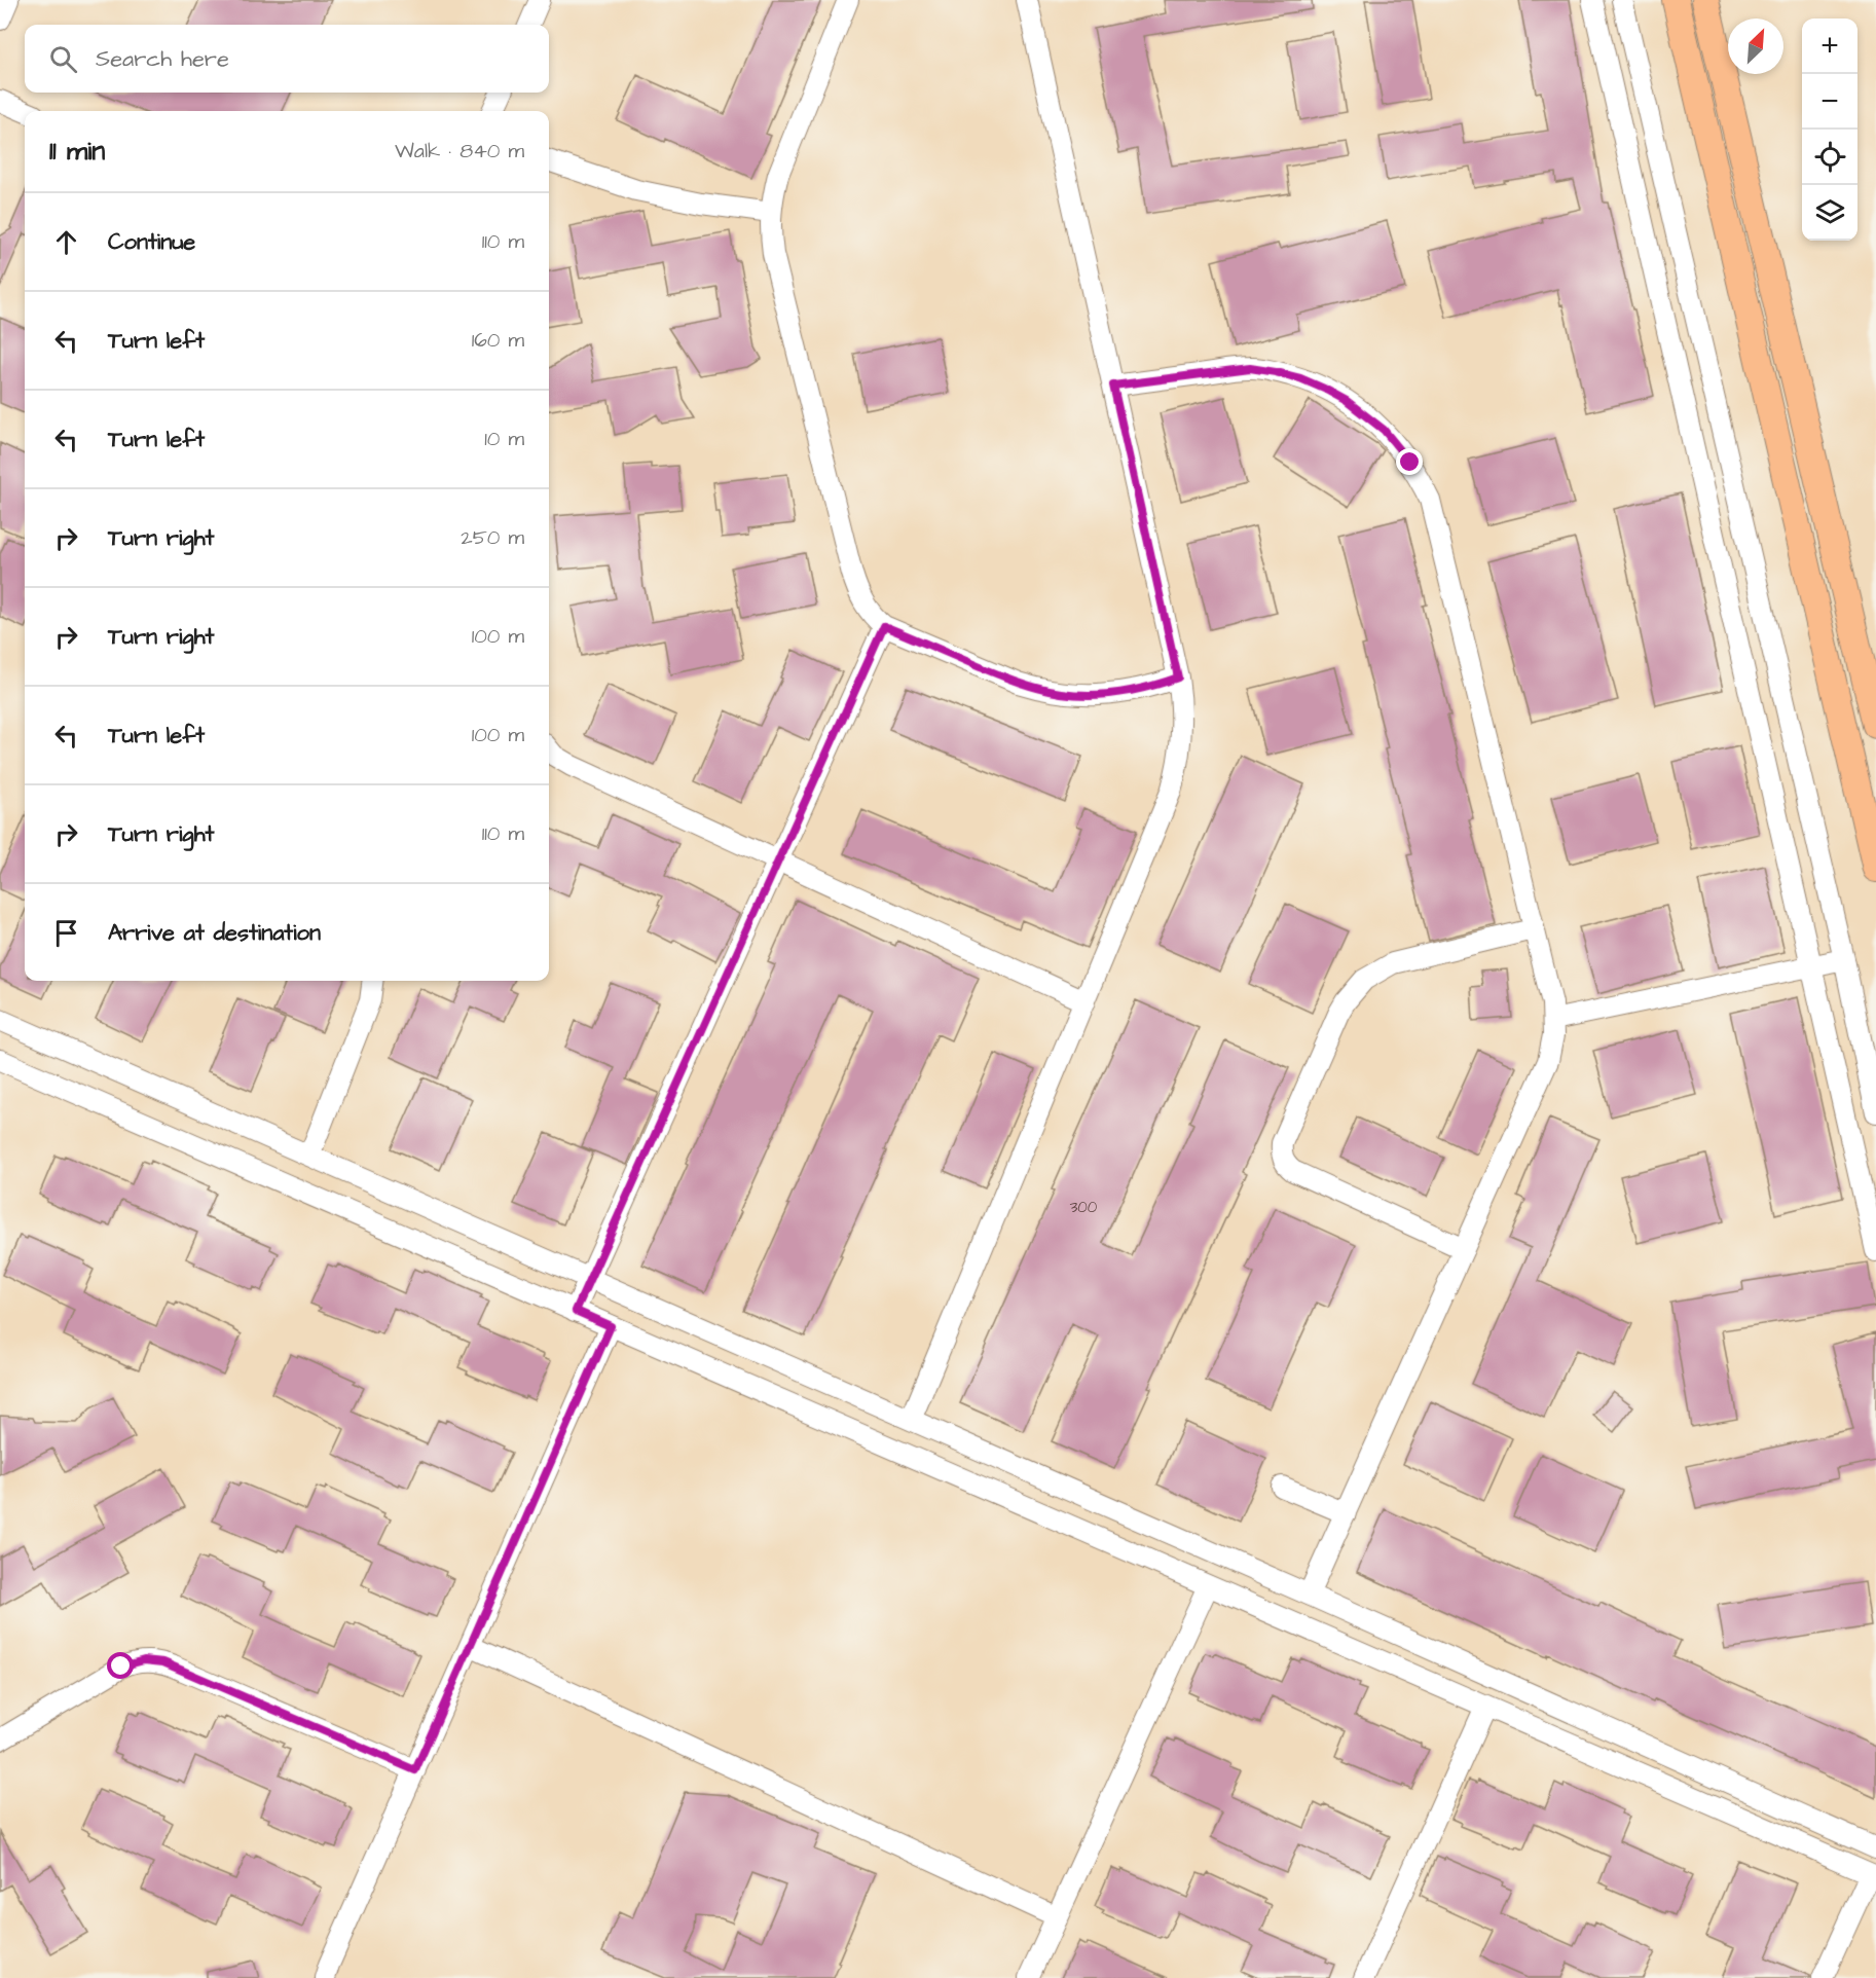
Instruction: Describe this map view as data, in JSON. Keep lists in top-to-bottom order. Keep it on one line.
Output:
{"house_numbers":["300"],"north":"top right","page":{"map_buttons":["+","−"],"search":"Search here","heading":["11 min","Walk · 840 m"],"list":[["Continue","110 m"],["Turn left","160 m"],["Turn left","10 m"],["Turn right","250 m"],["Turn right","100 m"],["Turn left","100 m"],["Turn right","110 m"],"Arrive at destination"]}}
